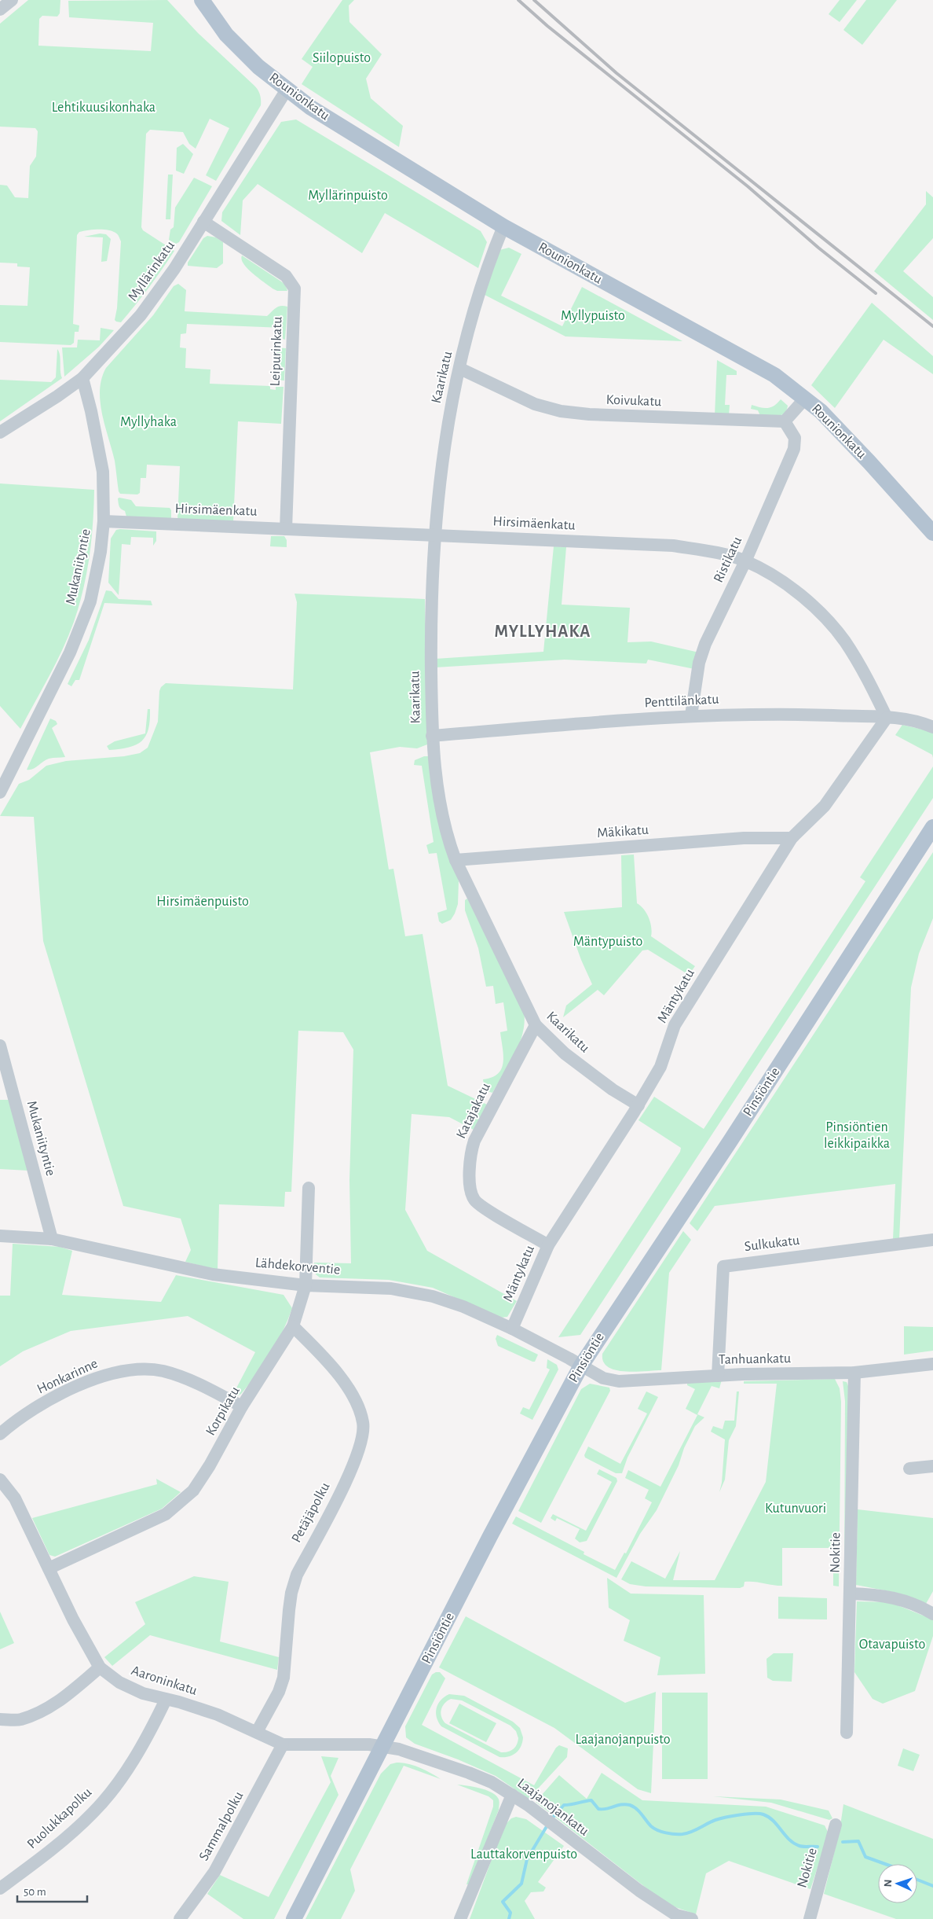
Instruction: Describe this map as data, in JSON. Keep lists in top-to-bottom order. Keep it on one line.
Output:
{"streets":{"main road":["Rounionkatu","Pinsiöntie"],"street":["Myllärinkatu","Leipurinkatu","Kaarikatu","Koivukatu","Hirsimäenkatu","Ristikatu","Mukaniityntie","Penttilänkatu","Mäkikatu","Mäntykatu","Katajakatu","Sulkukatu","Lähdekorventie","Tanhuankatu","Honkarinne","Korpikatu","Petäjäpolku","Nokitie","Aaroninkatu","Laajanojankatu","Puolukkapolku","Sammalpolku"]},"crossings":[["Rounionkatu","Myllärinkatu"],["Rounionkatu","Kaarikatu"],["Myllärinkatu","Leipurinkatu"],["Myllärinkatu","Mukaniityntie"],["Leipurinkatu","Hirsimäenkatu"],["Kaarikatu","Koivukatu"],["Kaarikatu","Hirsimäenkatu"],["Kaarikatu","Penttilänkatu"],["Kaarikatu","Mäkikatu"],["Kaarikatu","Mäntykatu"],["Kaarikatu","Katajakatu"],["Koivukatu","Ristikatu"],["Hirsimäenkatu","Ristikatu"],["Hirsimäenkatu","Mukaniityntie"],["Hirsimäenkatu","Penttilänkatu"],["Hirsimäenkatu","Mäntykatu"],["Ristikatu","Penttilänkatu"],["Mukaniityntie","Lähdekorventie"],["Penttilänkatu","Mäntykatu"],["Mäkikatu","Mäntykatu"],["Mäntykatu","Katajakatu"],["Mäntykatu","Lähdekorventie"],["Pinsiöntie","Lähdekorventie"],["Pinsiöntie","Tanhuankatu"],["Pinsiöntie","Aaroninkatu"],["Pinsiöntie","Laajanojankatu"],["Sulkukatu","Tanhuankatu"],["Lähdekorventie","Tanhuankatu"],["Lähdekorventie","Korpikatu"],["Tanhuankatu","Nokitie"],["Honkarinne","Korpikatu"],["Korpikatu","Petäjäpolku"],["Korpikatu","Aaroninkatu"],["Petäjäpolku","Aaroninkatu"],["Aaroninkatu","Laajanojankatu"],["Aaroninkatu","Puolukkapolku"],["Aaroninkatu","Sammalpolku"]],"districts":["MYLLYHAKA"],"parks":["Siilopuisto","Lehtikuusikonhaka","Myllärinpuisto","Myllypuisto","Myllyhaka","Hirsimäenpuisto","Mäntypuisto","Pinsiöntien leikkipaikka","Kutunvuori","Otavapuisto","Laajanojanpuisto","Lauttakorvenpuisto"],"scale_bar":"50 m","north":"left"}
